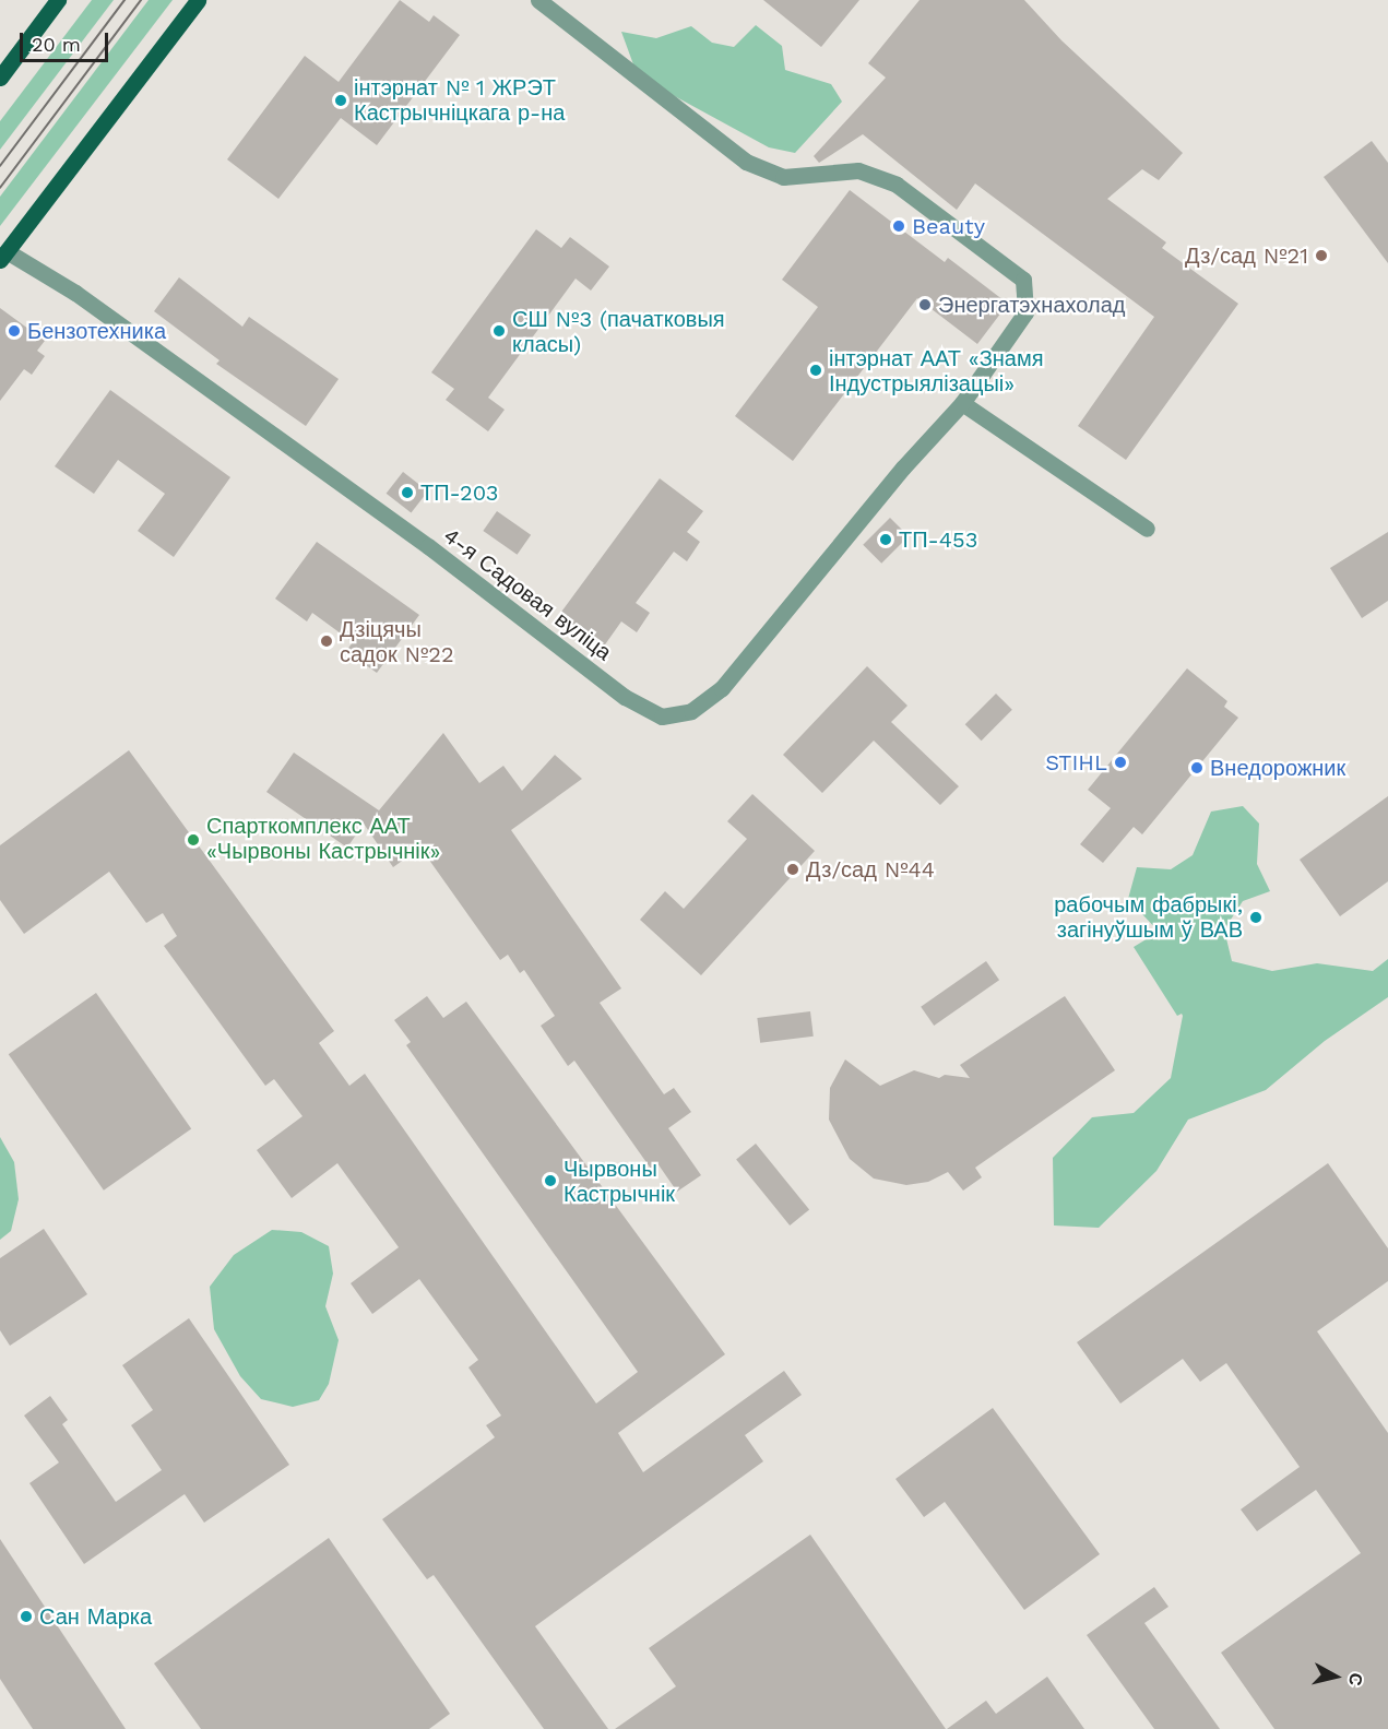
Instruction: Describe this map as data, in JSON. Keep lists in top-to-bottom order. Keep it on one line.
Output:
{"streets":{"street":["4-я Садовая вуліца"]},"places":["інтэрнат № 1 ЖРЭТ Кастрычніцкага р-на","Beauty","Дз/сад №21","Энергатэхнахолад","Бензотехника","СШ №3 (пачатковыя класы)","інтэрнат ААТ «Знамя Індустрыялізацыі»","ТП-203","ТП-453","Дзіцячы садок №22","STIHL","Внедорожник","Спарткомплекс ААТ «Чырвоны Кастрычнік»","Дз/сад №44","рабочым фабрыкі, загінуўшым ў ВАВ","Чырвоны Кастрычнік","Сан Марка"],"scale_bar":"20 m","north":"right"}
